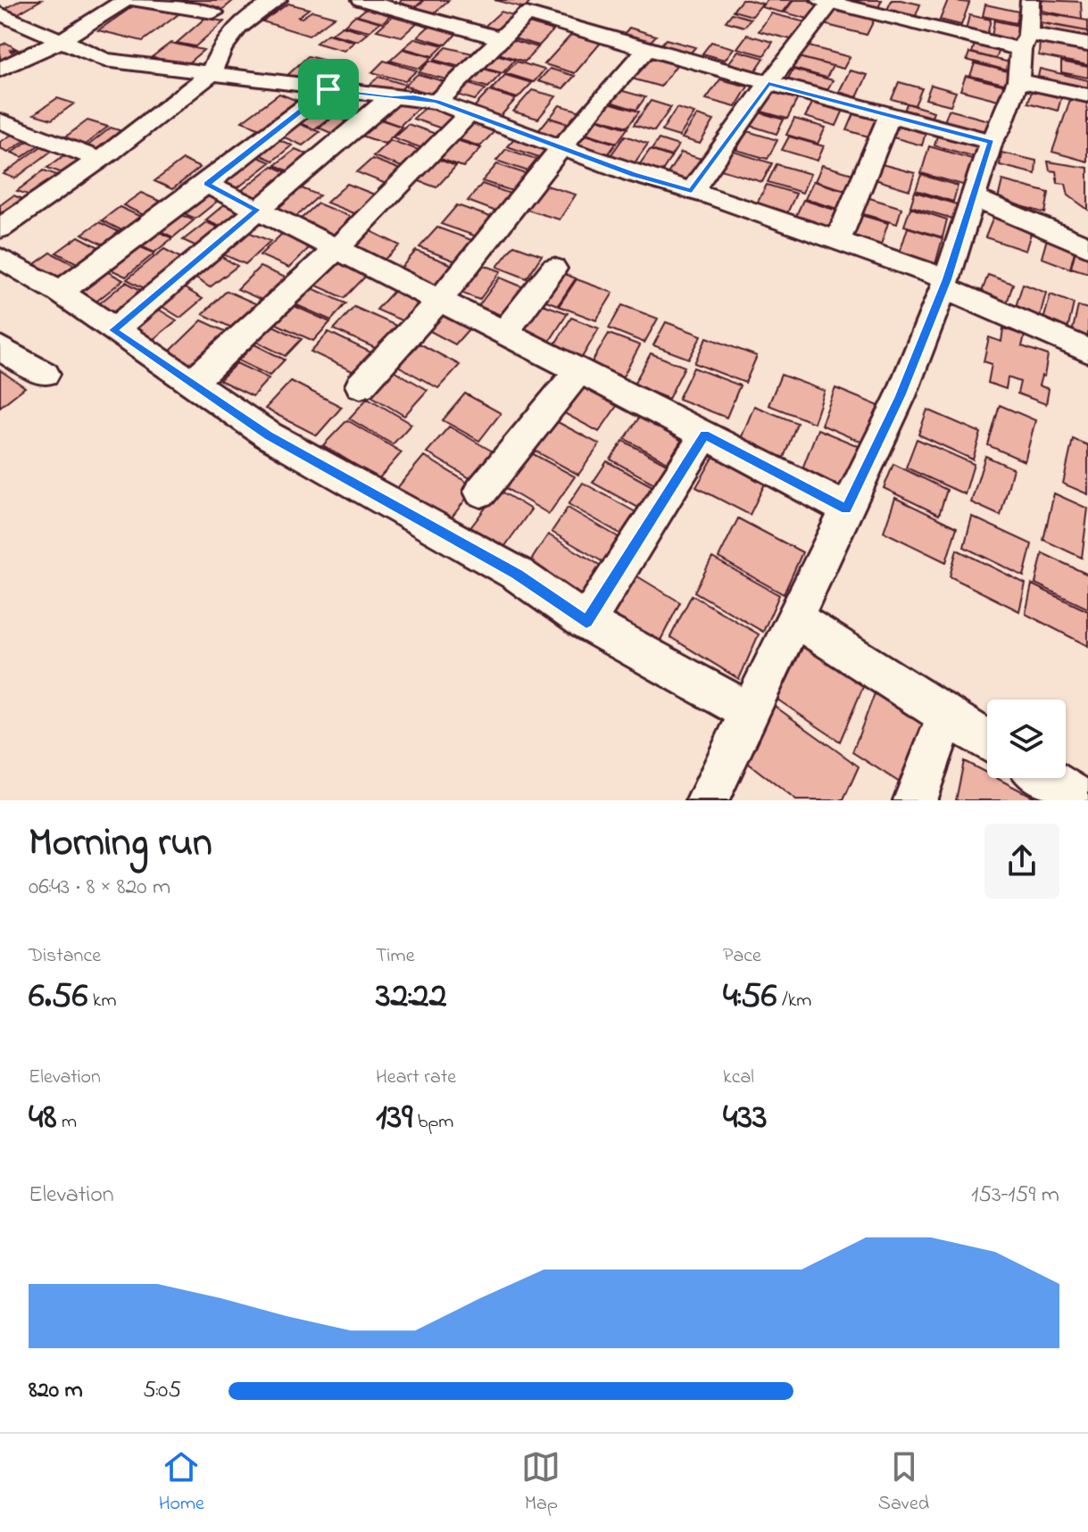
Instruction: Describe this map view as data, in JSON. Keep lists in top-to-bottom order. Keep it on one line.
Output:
{"page":{"heading":["Morning run","06:43 · 8 × 820 m"],"stats":[["Distance","6.56 km"],["Time","32:22"],["Pace","4:56 /km"],["Elevation","48 m"],["Heart rate","139 bpm"],["kcal","433"]],"chart":["Elevation","153–159 m"],"list":[{"name":"820 m","note":"5:05"}],"tabs":["Home","Map","Saved"]}}
